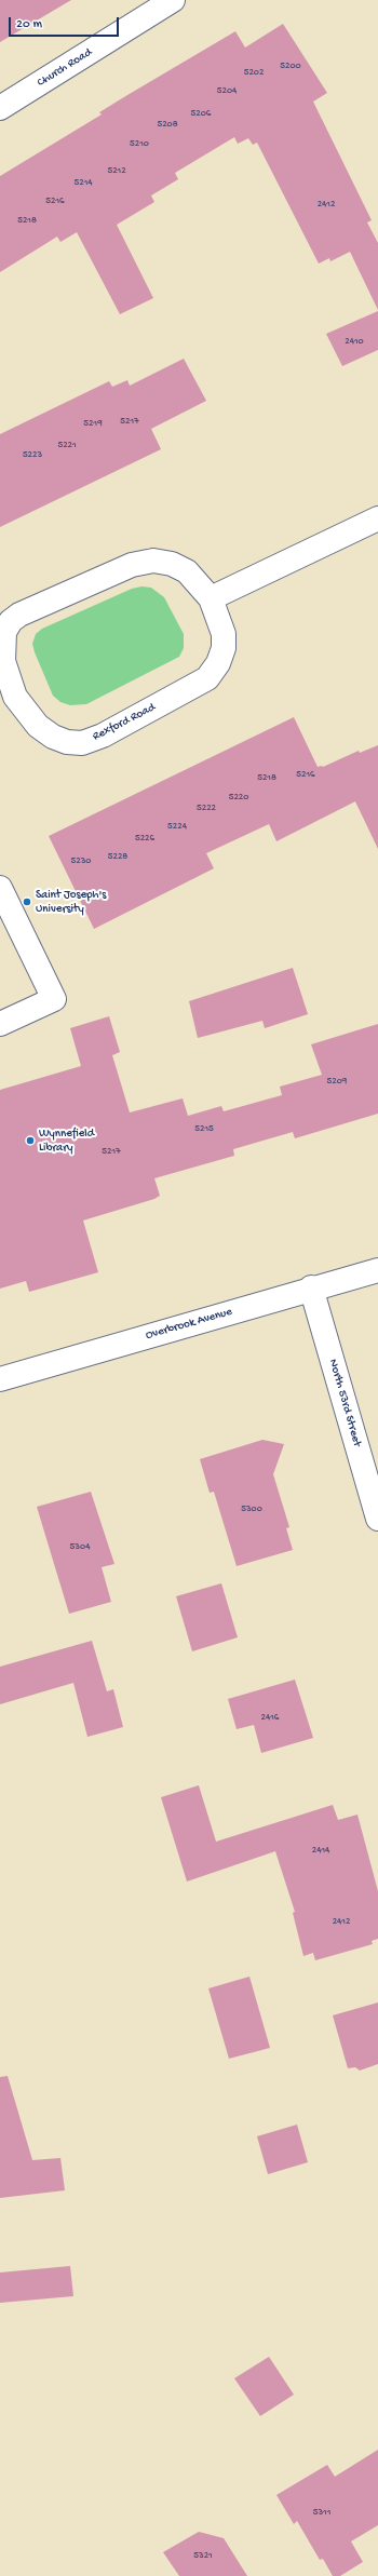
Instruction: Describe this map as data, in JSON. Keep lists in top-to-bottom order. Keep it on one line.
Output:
{"streets":{"street":["Church Road","Rexford Road","Overbrook Avenue","North 53rd Street"]},"crossings":[["Overbrook Avenue","North 53rd Street"]],"places":["Saint Joseph's University","Wynnefield Library"],"house_numbers":["5200","5202","5204","5206","5208","5210","5212","5214","5216","2412","5218","2410","5217","5219","5221","5223","5216","5218","5220","5222","5224","5226","5228","5230","5209","5215","5217","5300","5304","2416","2414","2412","5311","5321"],"scale_bar":"20 m"}
